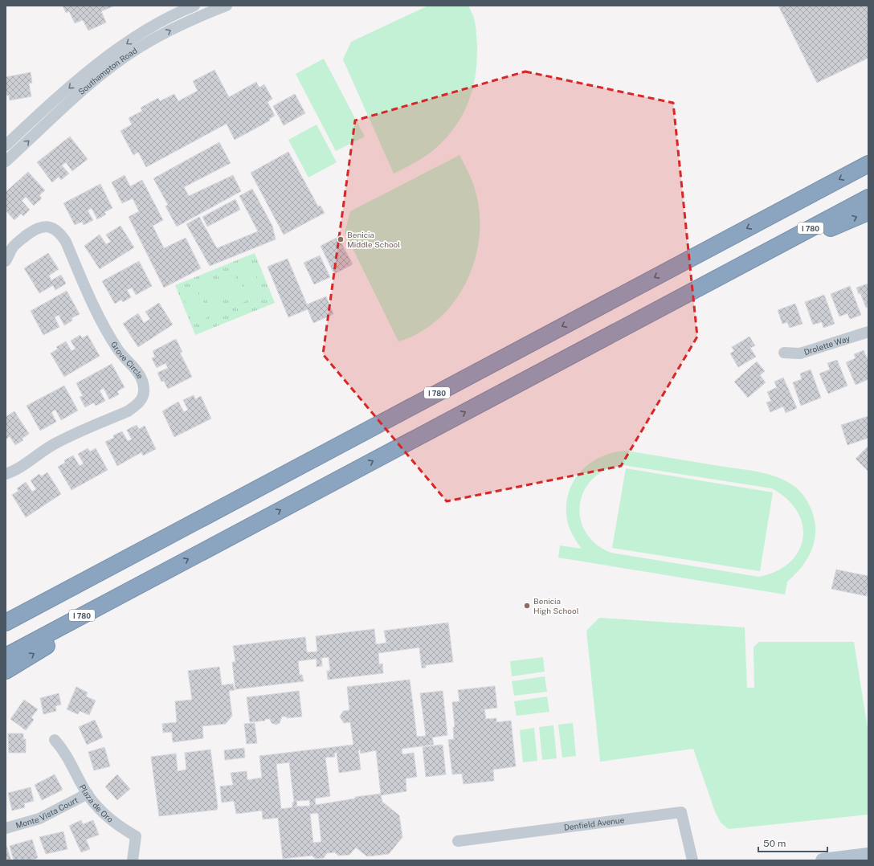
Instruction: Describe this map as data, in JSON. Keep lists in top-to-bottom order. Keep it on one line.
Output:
{"streets":{"highway":["I 780"],"street":["Southampton Road","Drolette Way","Grove Circle","Plaza de Oro","Monte Vista Court","Denfield Avenue"]},"crossings":[["Plaza de Oro","Monte Vista Court"]],"places":["Benicia Middle School","Benicia High School"],"scale_bar":"50 m"}
